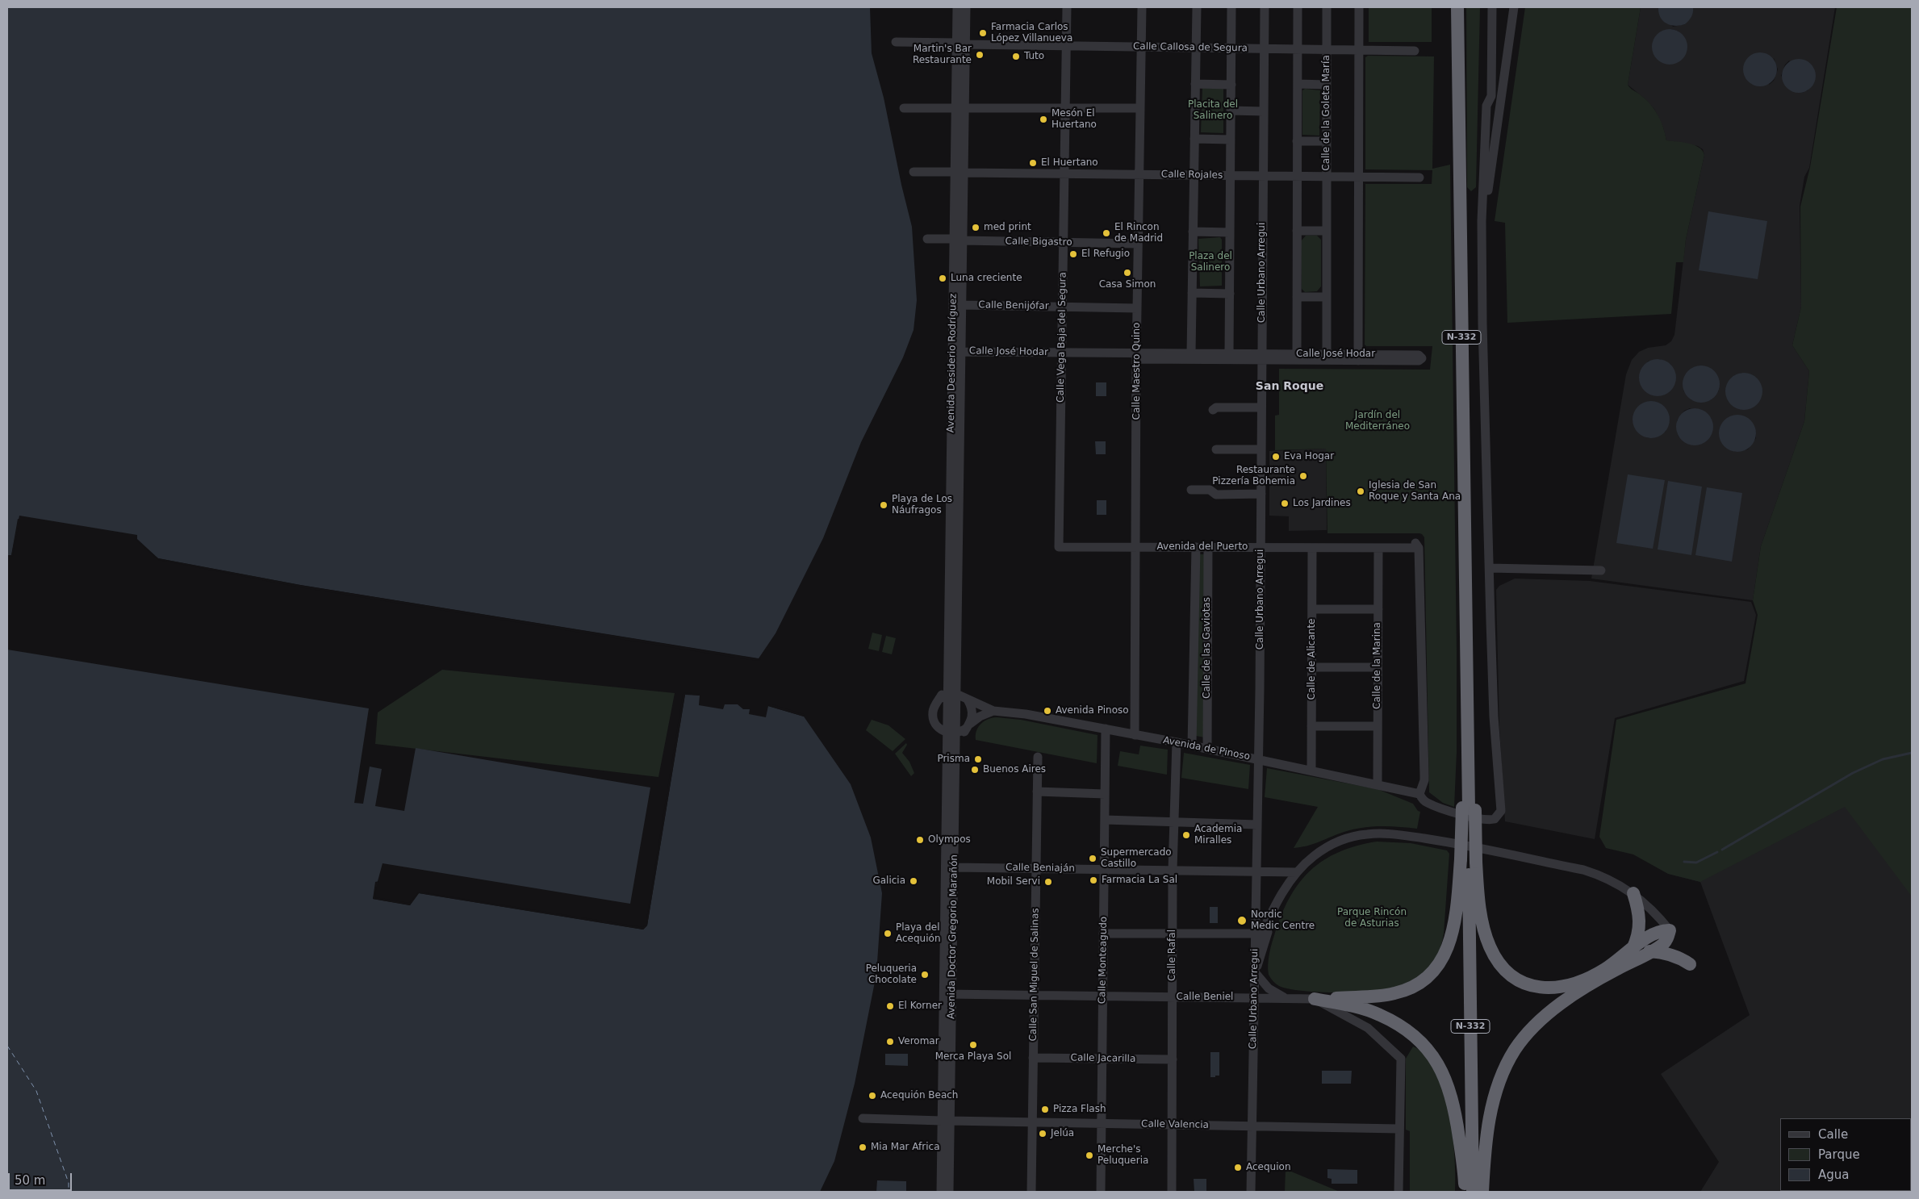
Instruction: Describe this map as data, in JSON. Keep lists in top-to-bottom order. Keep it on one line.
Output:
{"streets":{"highway":["N-332"],"street":["Calle Callosa de Segura","Calle de la Goleta María","Calle Rojales","Calle Bigastro","Calle Urbano Arregui","Calle Benijófar","Calle Vega Baja del Segura","Calle José Hodar","Avenida Desiderio Rodríguez","Calle Maestro Quino","Avenida del Puerto","Calle de las Gaviotas","Calle de Alicante","Calle de la Marina","Avenida de Pinoso","Calle Beniaján","Avenida Doctor Gregorio Marañón","Calle Rafal","Calle Monteagudo","Calle San Miguel de Salinas","Calle Beniel","Calle Jacarilla","Calle Valencia"]},"crossings":[["Calle Callosa de Segura","Calle de la Goleta María"],["Calle Callosa de Segura","Calle Urbano Arregui"],["Calle Callosa de Segura","Calle Vega Baja del Segura"],["Calle Callosa de Segura","Avenida Desiderio Rodríguez"],["Calle Callosa de Segura","Calle Maestro Quino"],["Calle de la Goleta María","Calle Rojales"],["Calle de la Goleta María","Calle José Hodar"],["Calle Rojales","Calle Urbano Arregui"],["Calle Rojales","Calle Vega Baja del Segura"],["Calle Rojales","Avenida Desiderio Rodríguez"],["Calle Rojales","Calle Maestro Quino"],["Calle Bigastro","Calle Vega Baja del Segura"],["Calle Bigastro","Avenida Desiderio Rodríguez"],["Calle Bigastro","Calle Maestro Quino"],["Calle Urbano Arregui","Calle José Hodar"],["Calle Urbano Arregui","Avenida del Puerto"],["Calle Urbano Arregui","Avenida de Pinoso"],["Calle Urbano Arregui","Calle Beniaján"],["Calle Urbano Arregui","Calle Beniel"],["Calle Urbano Arregui","Calle Valencia"],["Calle Benijófar","Calle Vega Baja del Segura"],["Calle Benijófar","Avenida Desiderio Rodríguez"],["Calle Benijófar","Calle Maestro Quino"],["Calle Vega Baja del Segura","Calle José Hodar"],["Calle Vega Baja del Segura","Avenida del Puerto"],["Calle José Hodar","Avenida Desiderio Rodríguez"],["Calle José Hodar","Calle Maestro Quino"],["Avenida Desiderio Rodríguez","Avenida Doctor Gregorio Marañón"],["Calle Maestro Quino","Avenida del Puerto"],["Calle Maestro Quino","Avenida de Pinoso"],["Avenida del Puerto","Calle de las Gaviotas"],["Avenida del Puerto","Calle de Alicante"],["Avenida del Puerto","Calle de la Marina"],["Calle de las Gaviotas","Avenida de Pinoso"],["Calle de Alicante","Avenida de Pinoso"],["Calle de la Marina","Avenida de Pinoso"],["Avenida de Pinoso","Avenida Doctor Gregorio Marañón"],["Avenida de Pinoso","Calle Rafal"],["Avenida de Pinoso","Calle Monteagudo"],["Calle Beniaján","Avenida Doctor Gregorio Marañón"],["Calle Beniaján","Calle Rafal"],["Calle Beniaján","Calle Monteagudo"],["Calle Beniaján","Calle San Miguel de Salinas"],["Avenida Doctor Gregorio Marañón","Calle Beniel"],["Avenida Doctor Gregorio Marañón","Calle Valencia"],["Calle Rafal","Calle Beniel"],["Calle Rafal","Calle Jacarilla"],["Calle Rafal","Calle Valencia"],["Calle Monteagudo","Calle Beniel"],["Calle Monteagudo","Calle Jacarilla"],["Calle Monteagudo","Calle Valencia"],["Calle San Miguel de Salinas","Calle Beniel"],["Calle San Miguel de Salinas","Calle Jacarilla"],["Calle San Miguel de Salinas","Calle Valencia"],["Calle Beniel","Calle Valencia"]],"districts":["San Roque"],"parks":["Placita del Salinero","Plaza del Salinero","Jardín del Mediterráneo","Parque Rincón de Asturias"],"places":["Farmacia Carlos López Villanueva","Martin's Bar Restaurante","Tuto","Mesón El Huertano","El Huertano","med print","El Rincon de Madrid","El Refugio","Casa Simon","Luna creciente","Eva Hogar","Restaurante Pizzería Bohemia","Iglesia de San Roque y Santa Ana","Los Jardines","Playa de Los Náufragos","Avenida Pinoso","Prisma","Buenos Aires","Academia Miralles","Olympos","Supermercado Castillo","Farmacia La Sal","Galicia","Mobil Servi","Nordic Medic Centre","Playa del Acequión","Peluqueria Chocolate","El Korner","Veromar","Merca Playa Sol","Acequión Beach","Pizza Flash","Jelúa","Mia Mar Africa","Merche's Peluqueria","Acequion"],"legend":["Calle","Parque","Agua"],"scale_bar":"50 m"}
